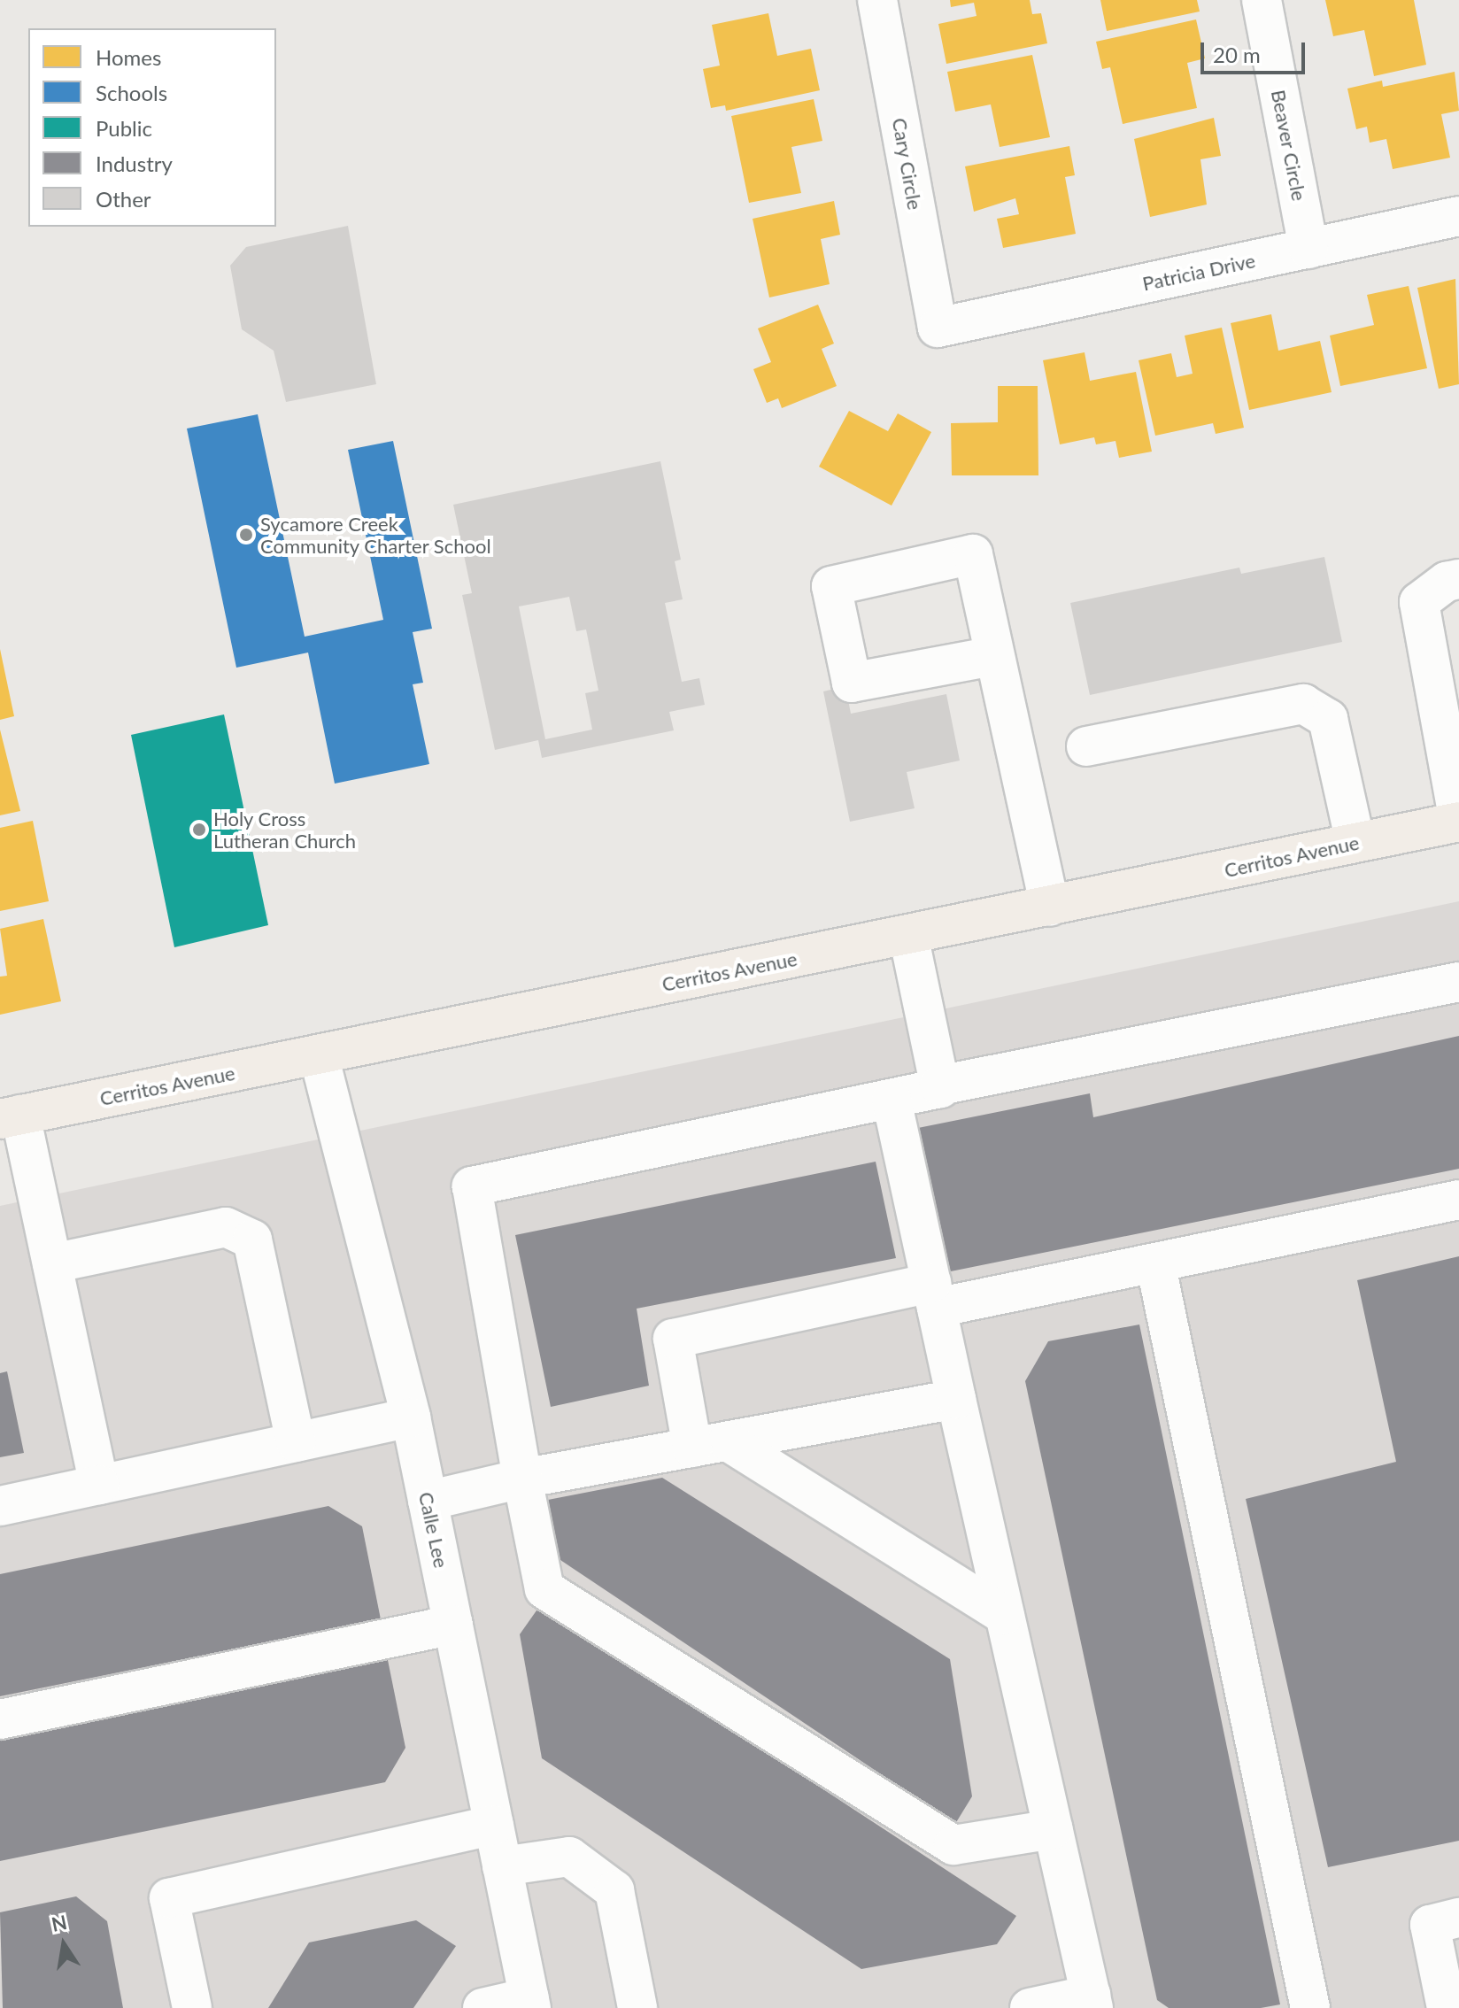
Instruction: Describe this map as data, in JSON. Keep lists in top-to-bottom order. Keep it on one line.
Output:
{"streets":{"main road":["Cerritos Avenue"],"street":["Beaver Circle","Cary Circle","Patricia Drive","Calle Lee"]},"crossings":[["Beaver Circle","Patricia Drive"],["Cary Circle","Patricia Drive"],["Cerritos Avenue","Calle Lee"]],"places":["Sycamore Creek Community Charter School","Holy Cross Lutheran Church"],"legend":["Homes","Schools","Public","Industry","Other"],"scale_bar":"20 m","north":"top"}
